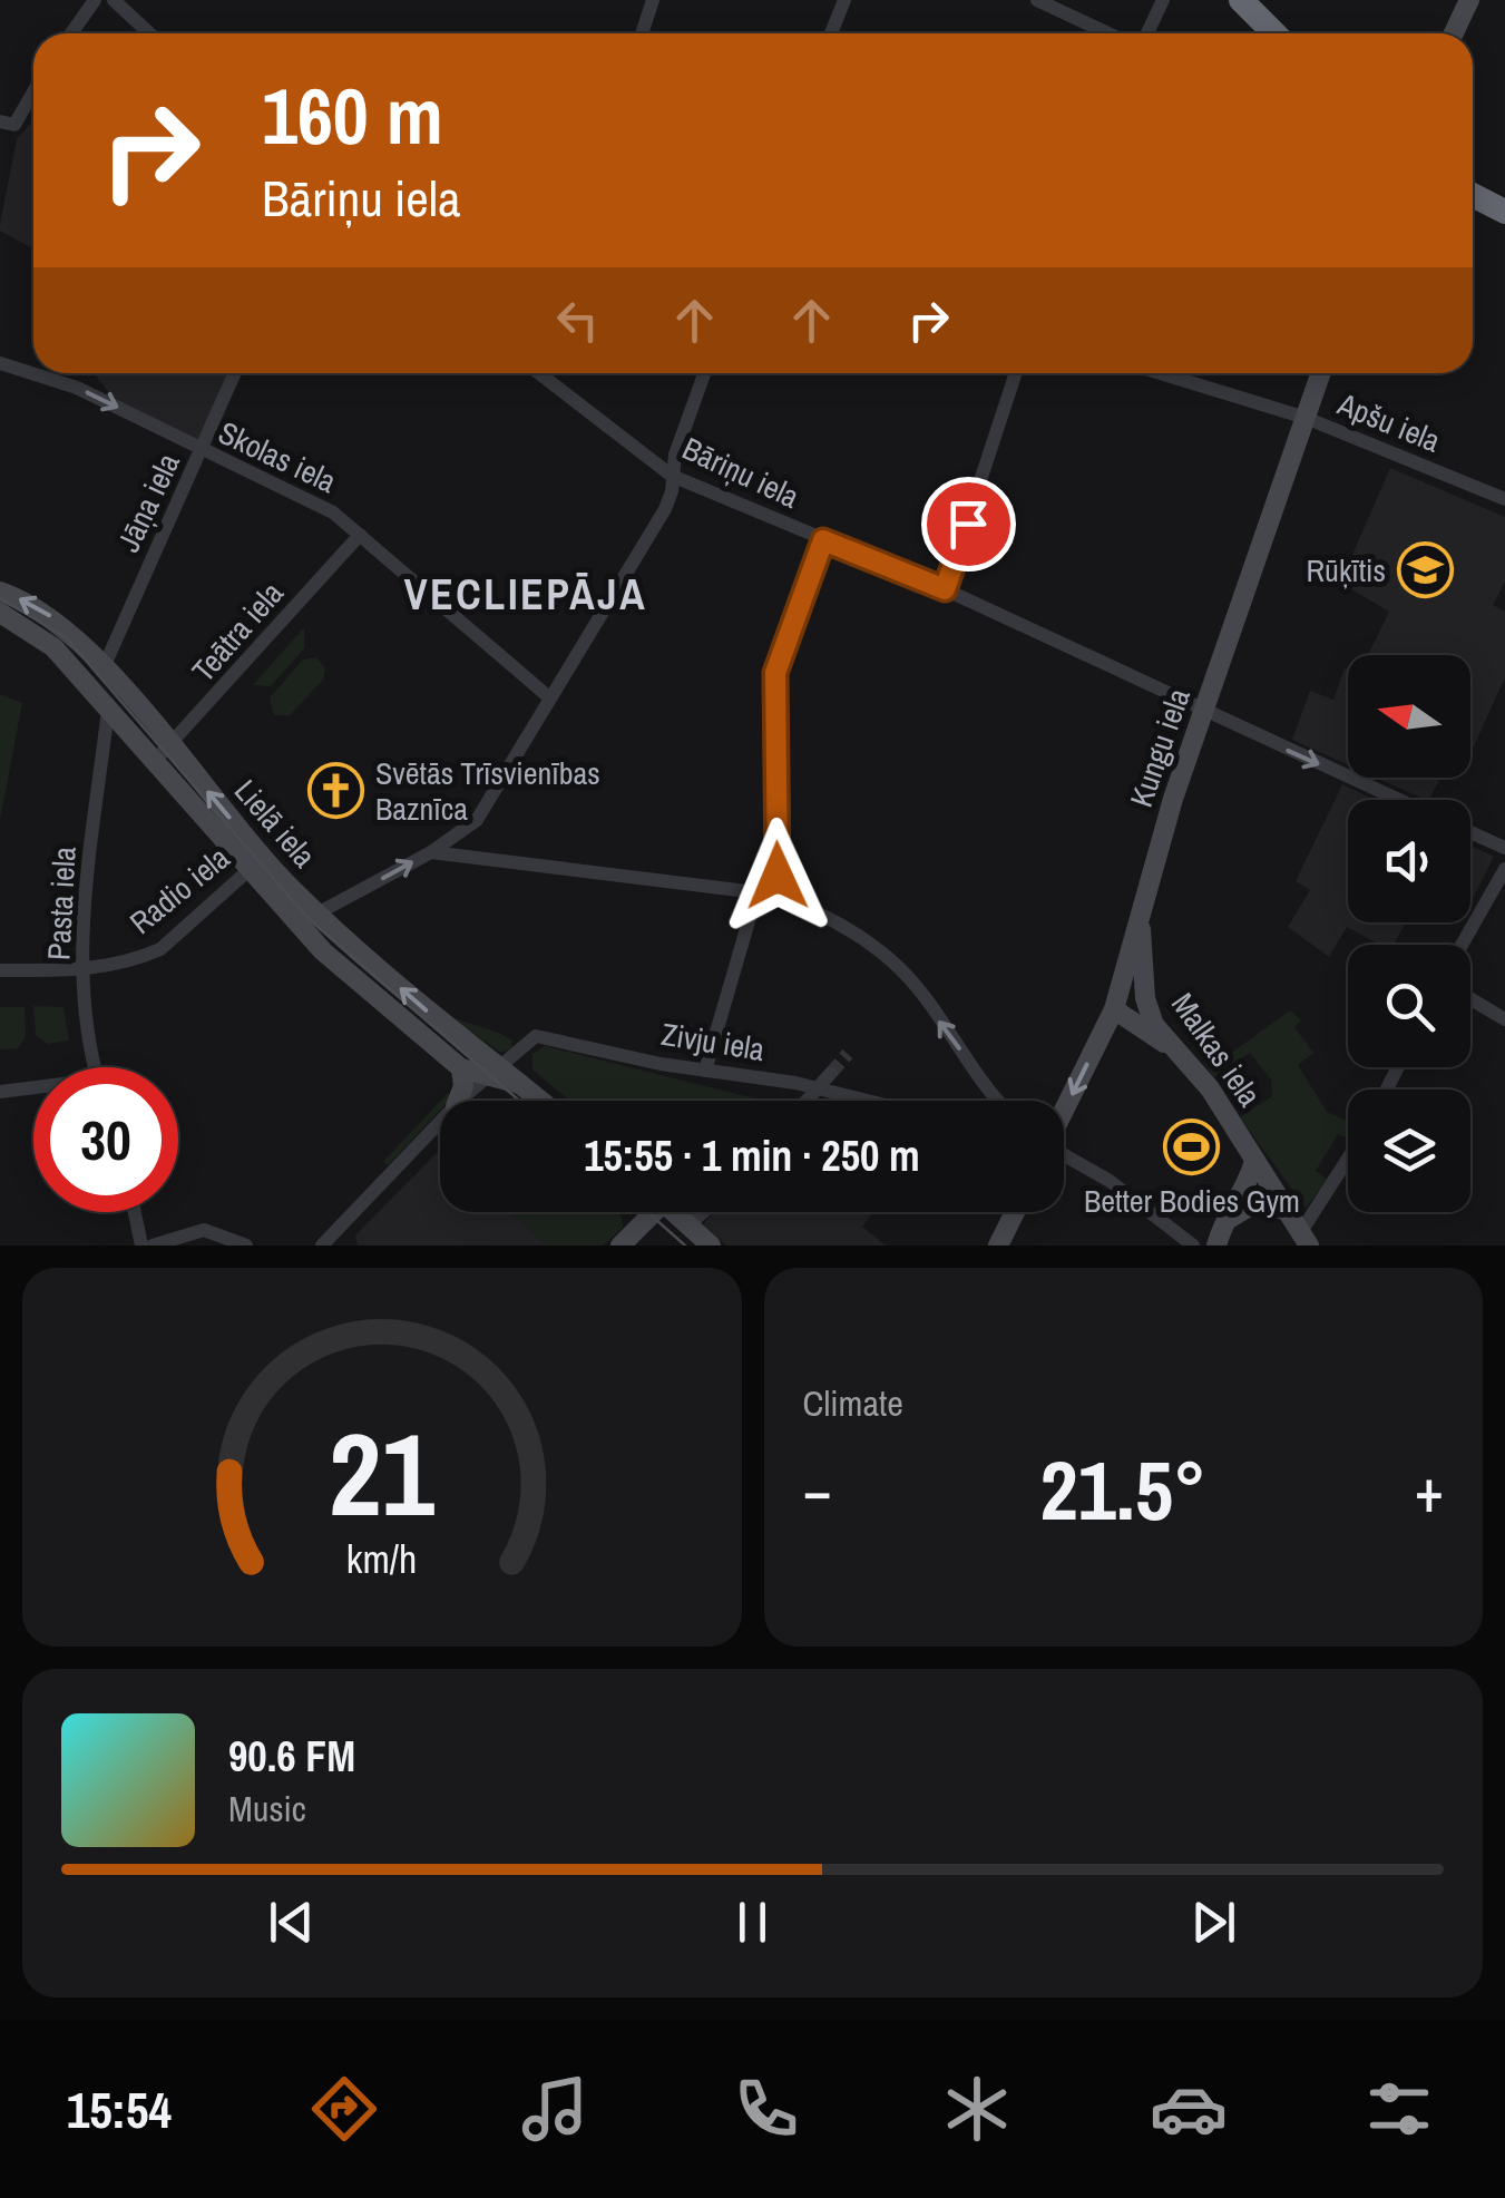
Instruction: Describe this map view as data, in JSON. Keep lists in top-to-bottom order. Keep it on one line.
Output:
{"streets":{"street":["Apšu iela","Skolas iela","Bāriņu iela","Jāņa iela","Teātra iela","Kungu iela","Lielā iela","Radio iela","Pasta iela","Zivju iela","Malkas iela"]},"crossings":[["Apšu iela","Kungu iela"],["Skolas iela","Jāņa iela"],["Skolas iela","Teātra iela"],["Bāriņu iela","Kungu iela"],["Teātra iela","Lielā iela"],["Kungu iela","Malkas iela"],["Lielā iela","Radio iela"],["Lielā iela","Zivju iela"],["Radio iela","Pasta iela"]],"districts":["VECLIEPĀJA"],"places":{"school or university":["Rūķītis"],"church":["Svētās Trīsvienības Baznīca"],"sports":["Better Bodies Gym"]},"north":"left","page":{"turn":["160 m","Bāriņu iela"],"limit":"30","trip":"15:55 · 1 min · 250 m","tile":"Climate","heat":["−","21.5°","+"],"song":["90.6 FM","Music"],"tabs":"15:54","gauge":["21","km/h"]}}
